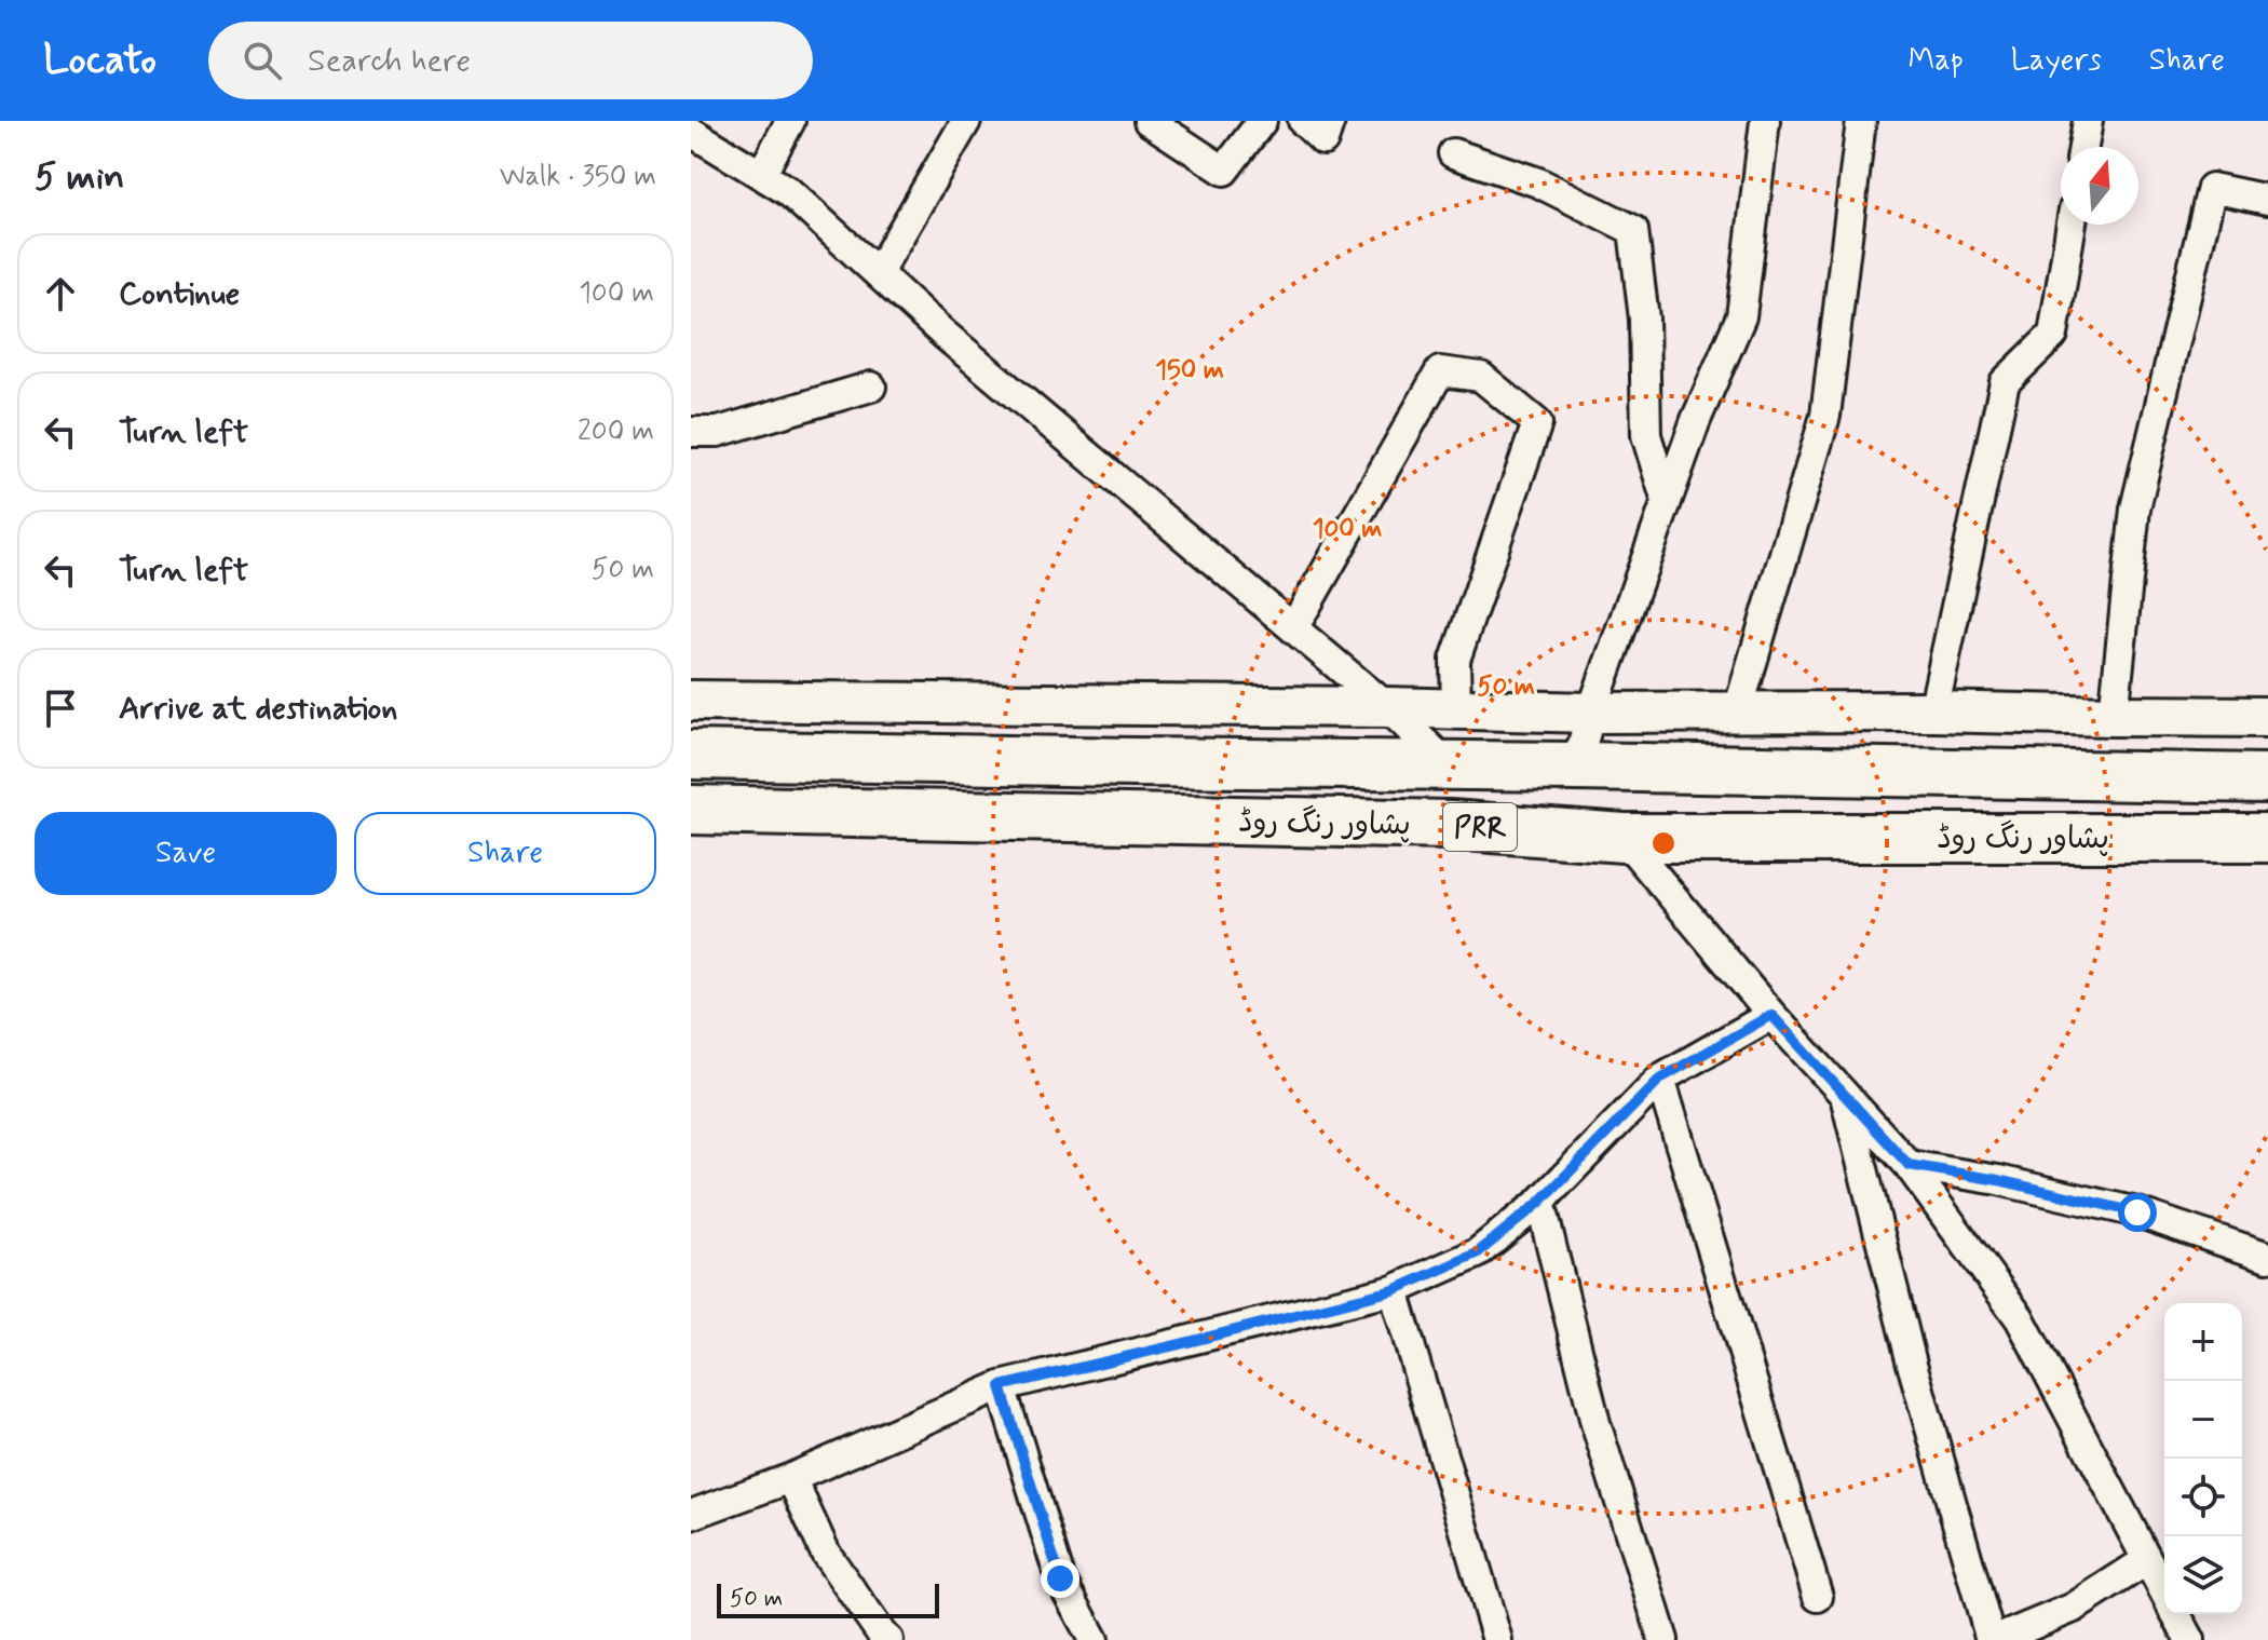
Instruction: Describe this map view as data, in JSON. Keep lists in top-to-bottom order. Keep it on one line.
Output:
{"streets":{"highway":["پشاور رنگ روڈ","PRR"]},"scale_bar":"50 m","north":"top","page":{"header":"Locato","search":"Search here","nav":["Map","Layers","Share"],"heading":["5 min","Walk · 350 m"],"list":[["Continue","100 m"],["Turn left","200 m"],["Turn left","50 m"],"Arrive at destination"],"buttons":["Save","Share"],"map_buttons":["+","−"],"scale":"50 m"},"rings":["150 m","100 m","50 m"]}
